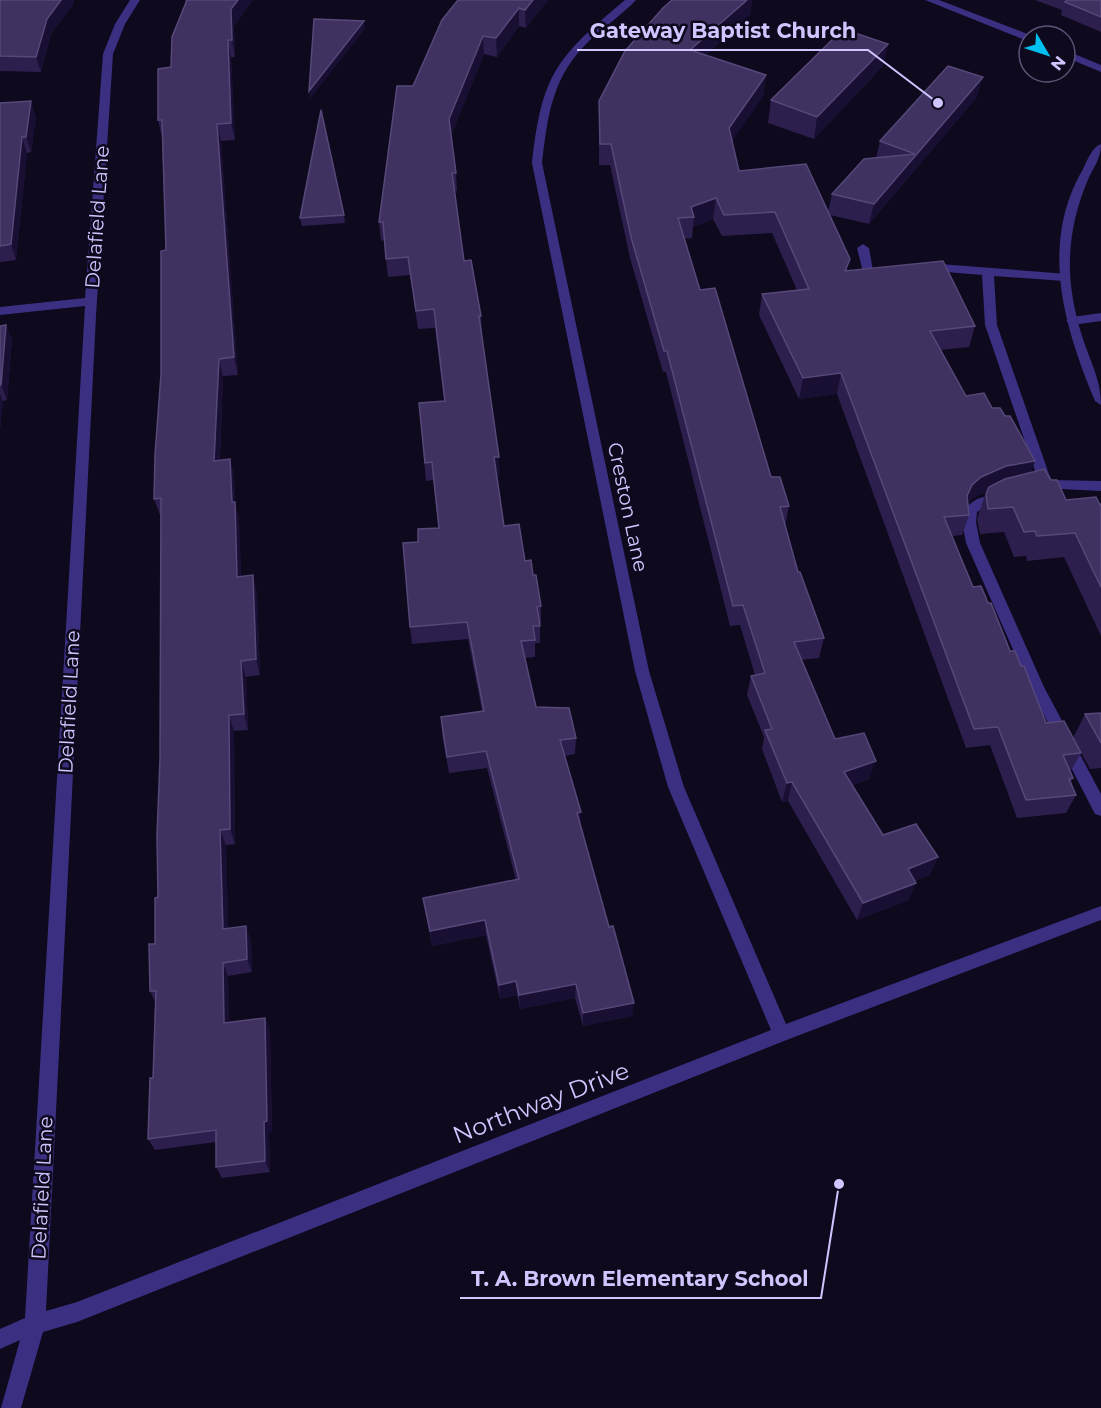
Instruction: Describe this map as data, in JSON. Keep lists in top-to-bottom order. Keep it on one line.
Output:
{"streets":{"street":["Delafield Lane","Creston Lane","Northway Drive"]},"crossings":[["Delafield Lane","Northway Drive"],["Creston Lane","Northway Drive"]],"places":["Gateway Baptist Church","T. A. Brown Elementary School"],"north":"bottom right"}
